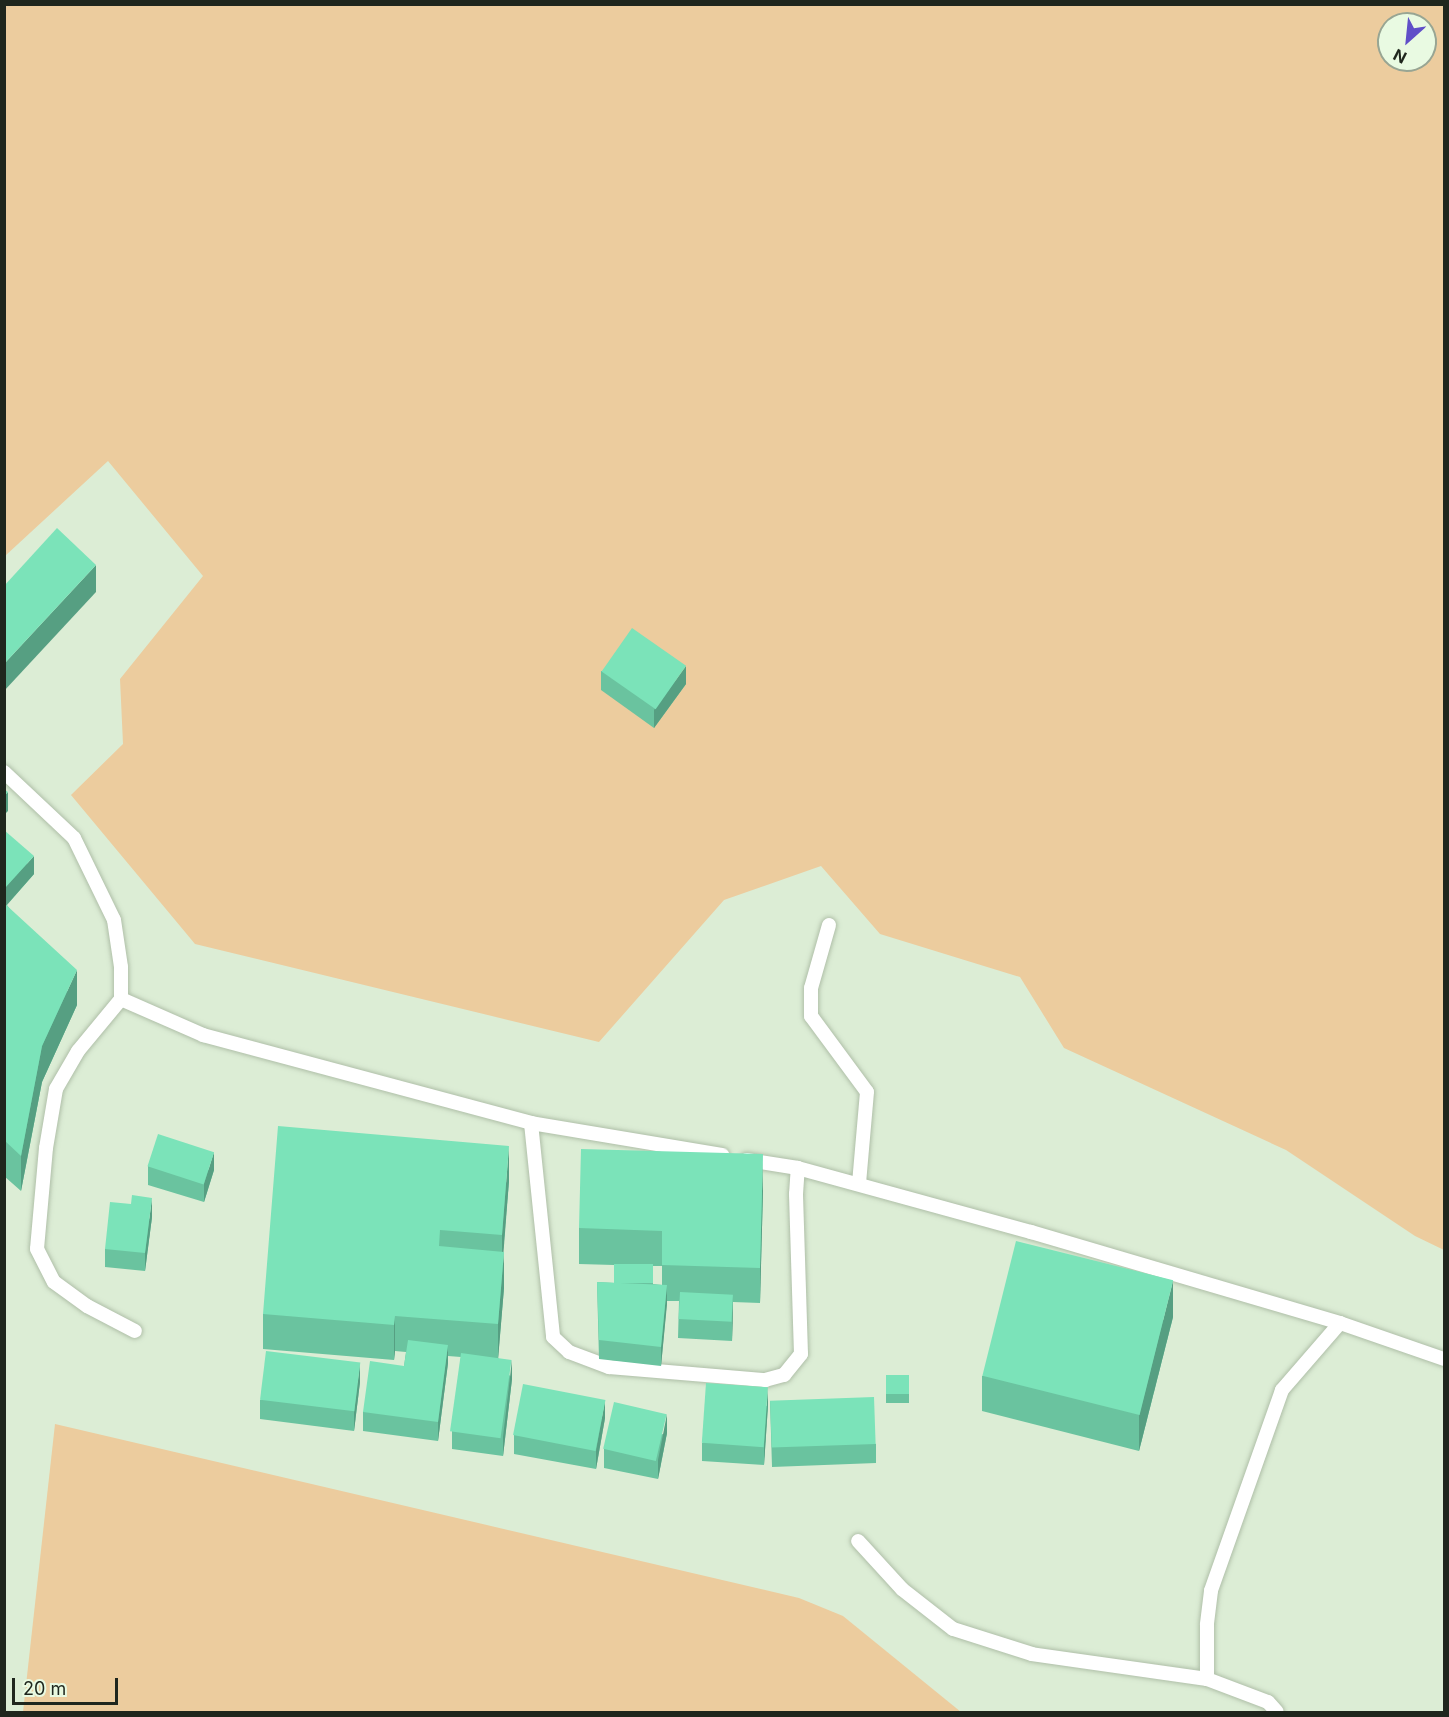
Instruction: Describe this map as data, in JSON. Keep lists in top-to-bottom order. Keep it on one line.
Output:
{"scale_bar":"20 m","north":"bottom left"}
